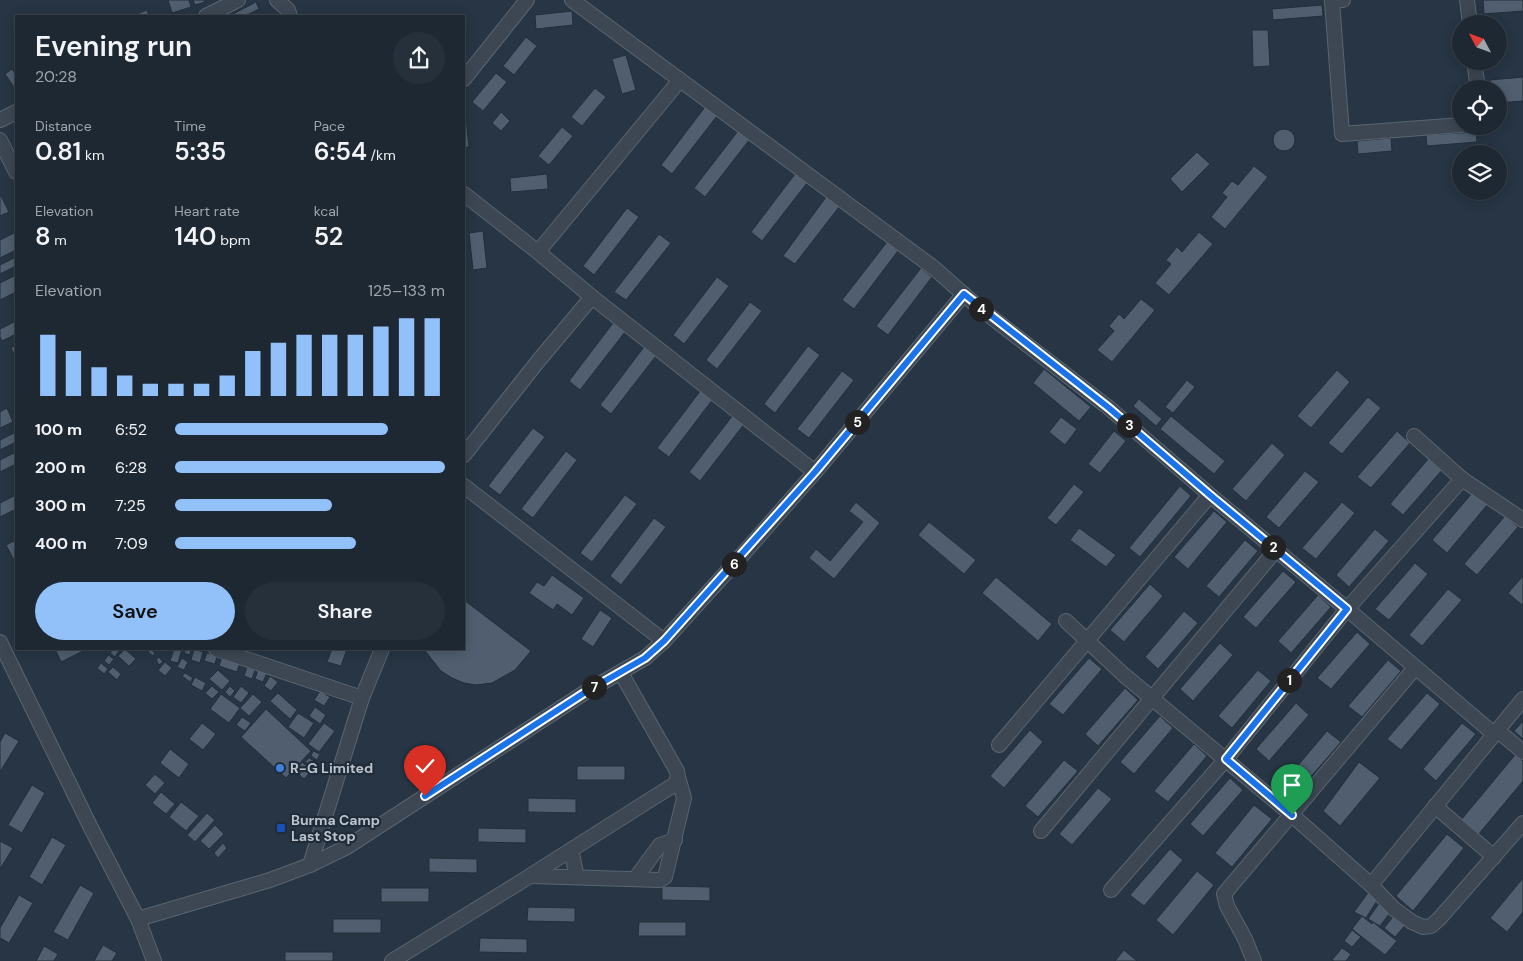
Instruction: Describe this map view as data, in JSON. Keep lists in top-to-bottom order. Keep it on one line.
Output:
{"places":{"other":["R-G Limited"],"transit":["Burma Camp Last Stop"]},"north":"top left","page":{"heading":["Evening run","20:28"],"stats":[["Distance","0.81 km"],["Time","5:35"],["Pace","6:54 /km"],["Elevation","8 m"],["Heart rate","140 bpm"],["kcal","52"]],"chart":["Elevation","125–133 m"],"pins":["4","5","3","2","6","1","7"],"list":[{"name":"100 m","note":"6:52"},{"name":"200 m","note":"6:28"},{"name":"300 m","note":"7:25"},{"name":"400 m","note":"7:09"}],"buttons":["Save","Share"]}}
